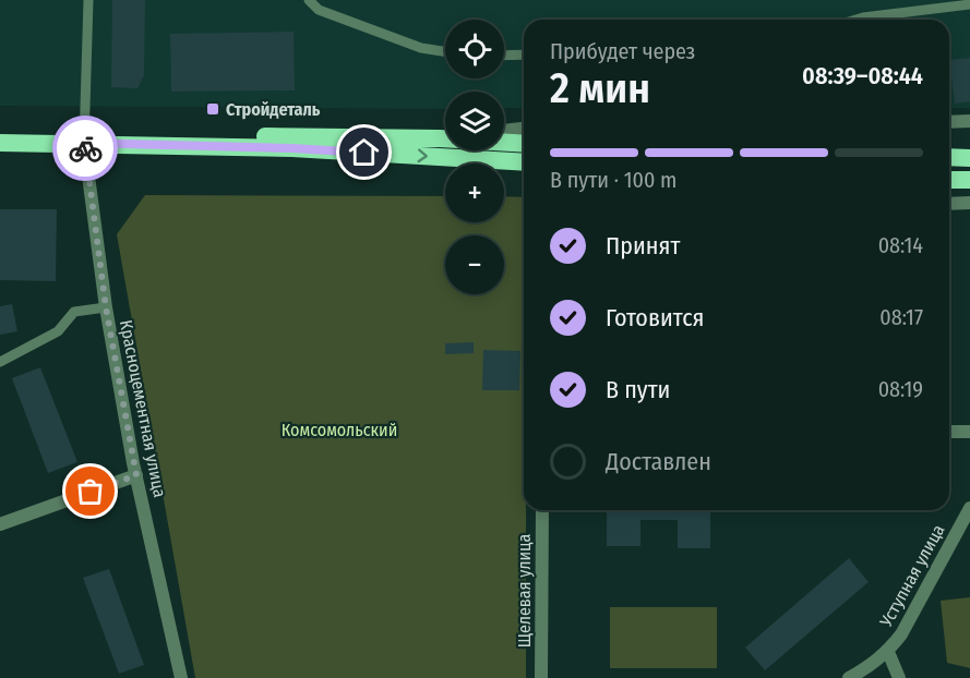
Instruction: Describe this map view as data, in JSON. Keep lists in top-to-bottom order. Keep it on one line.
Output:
{"streets":{"street":["Красноцементная улица","Уступная улица","Щелевая улица"]},"parks":["Комсомольский"],"places":{"transit":["Стройдеталь"]},"page":{"map_buttons":["+","−"],"heading":["2 мин","Прибудет через","08:39–08:44"],"bar":"В пути · 100 m","list":[["Принят","08:14"],["Готовится","08:17"],["В пути","08:19"],"Доставлен"]}}
